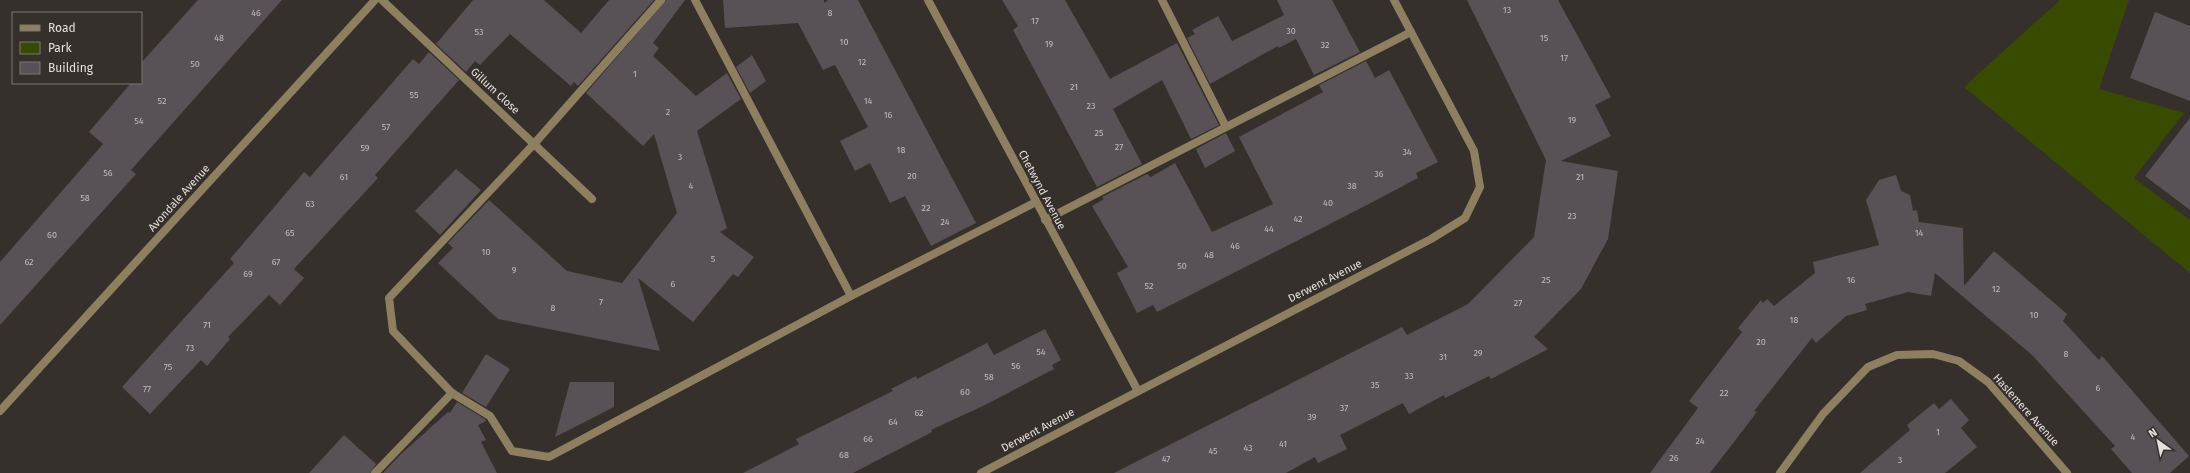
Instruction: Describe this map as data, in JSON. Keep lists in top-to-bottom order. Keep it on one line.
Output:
{"streets":{"street":["Gillum Close","Chetwynd Avenue","Avondale Avenue","Derwent Avenue","Haslemere Avenue"]},"crossings":[["Chetwynd Avenue","Derwent Avenue"]],"house_numbers":["13","46","8","17","30","53","48","15","10","19","32","17","12","50","1","21","55","52","14","23","2","16","19","54","57","25","27","59","18","34","3","56","36","20","61","21","4","38","58","40","63","22","23","42","24","44","65","14","60","46","10","48","5","62","67","50","9","69","25","16","6","52","12","7","27","8","10","18","71","20","73","54","29","8","31","56","75","33","58","35","6","77","60","22","37","62","39","64","1","4","66","24","41","43","45","68","26","47","3"],"legend":["Road","Park","Building"],"north":"top left"}
